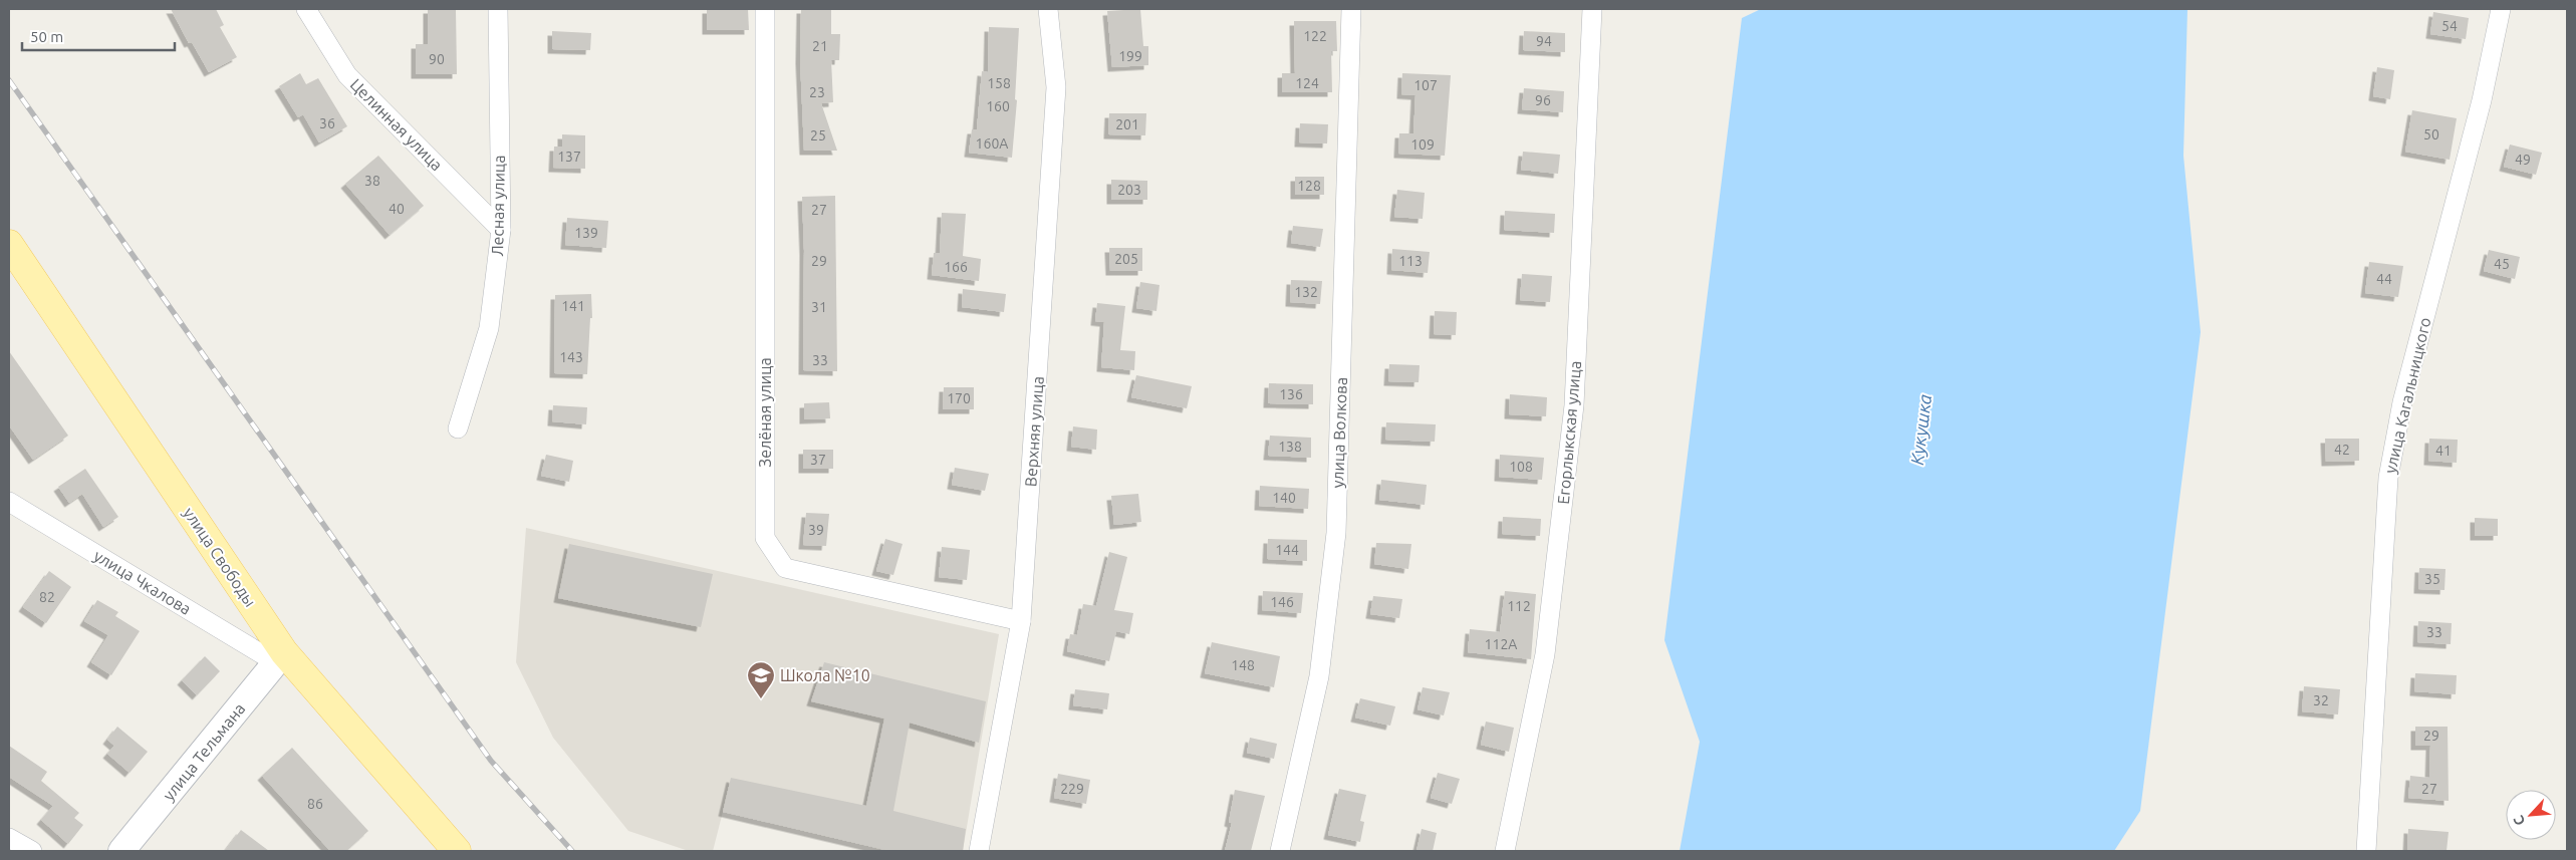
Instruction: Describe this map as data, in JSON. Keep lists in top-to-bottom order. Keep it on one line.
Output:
{"streets":{"main road":["улица Свободы","улица Тельмана"],"street":["Целинная улица","Лесная улица","улица Кагальницкого","Зелёная улица","Верхняя улица","улица Волкова","Егорлыкская улица","улица Чкалова"]},"crossings":[["Целинная улица","Лесная улица"],["Зелёная улица","Верхняя улица"],["улица Свободы","улица Чкалова"],["улица Свободы","улица Тельмана"],["улица Чкалова","улица Тельмана"]],"water":["Кукушка"],"places":{"school or university":["Школа №10"]},"house_numbers":["54","122","94","21","199","90","158","124","107","23","96","160","36","201","50","25","160А","109","137","49","38","128","203","40","27","139","205","29","113","45","166","44","132","141","31","143","33","136","170","138","42","41","37","108","140","39","144","35","82","146","112","33","112А","148","32","29","229","27","86"],"scale_bar":"50 m","north":"bottom left"}
